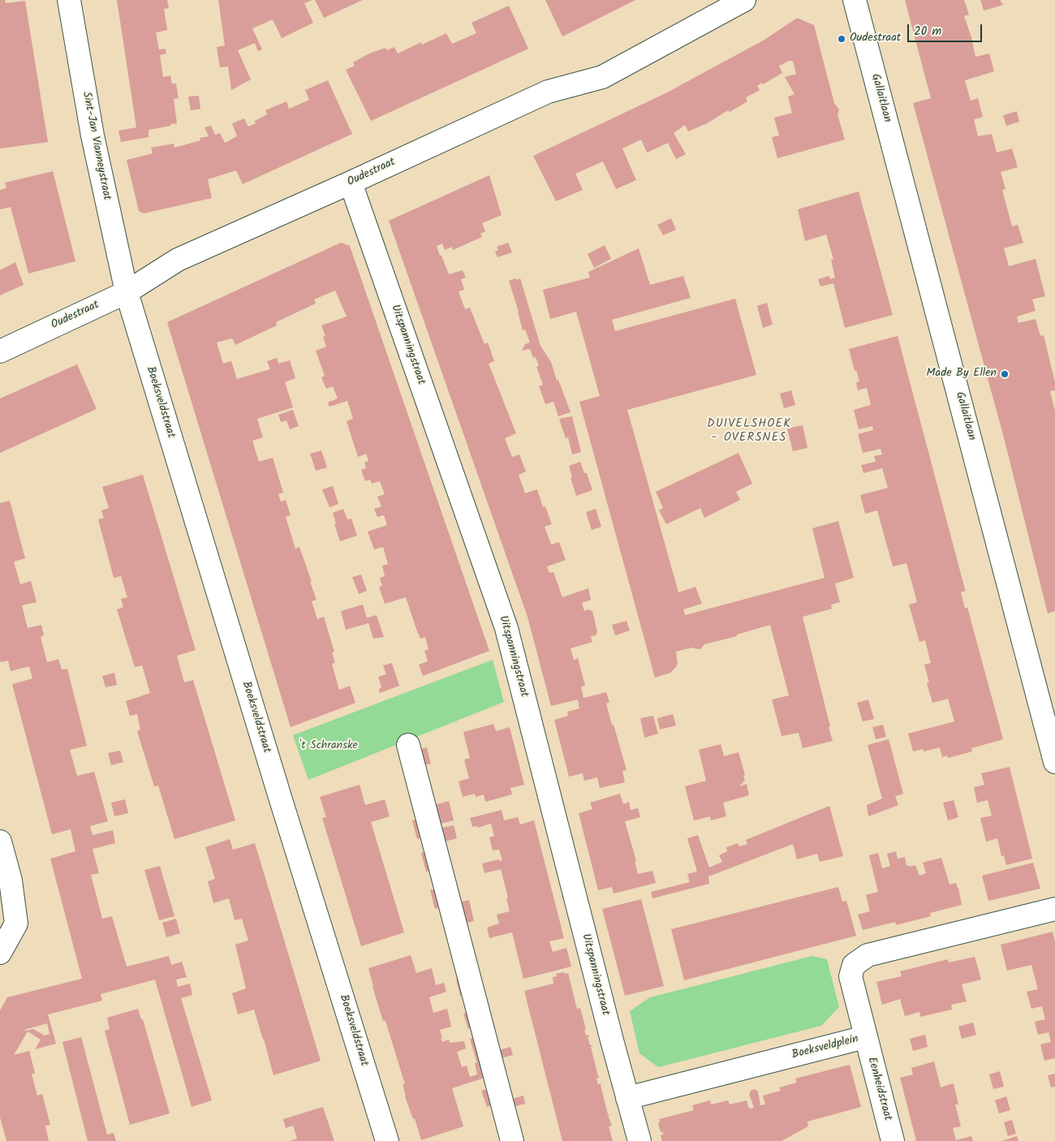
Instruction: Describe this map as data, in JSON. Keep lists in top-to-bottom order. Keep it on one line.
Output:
{"streets":{"street":["Gallaitlaan","Sint-Jan Vianneystraat","Oudestraat","Uitspanningstraat","Boeksveldstraat","Boeksveldplein","Eenheidstraat"]},"crossings":[["Sint-Jan Vianneystraat","Oudestraat"],["Sint-Jan Vianneystraat","Boeksveldstraat"],["Oudestraat","Uitspanningstraat"],["Oudestraat","Boeksveldstraat"],["Uitspanningstraat","Boeksveldplein"],["Boeksveldplein","Eenheidstraat"]],"districts":["DUIVELSHOEK - OVERSNES"],"parks":["'t Schranske"],"places":["Oudestraat","Made By Ellen"],"scale_bar":"20 m"}
